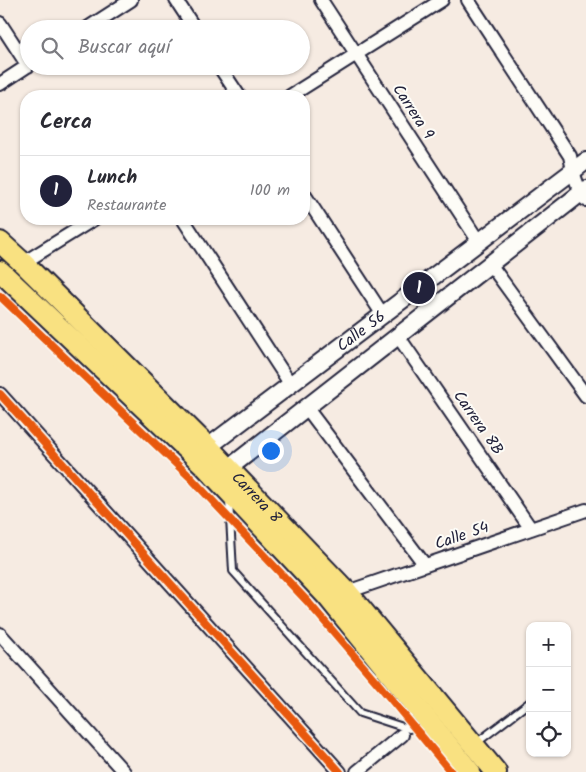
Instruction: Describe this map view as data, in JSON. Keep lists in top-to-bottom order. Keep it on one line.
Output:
{"streets":{"main road":["Carrera 8"],"street":["Carrera 9","Calle 56","Carrera 8B","Calle 54"]},"crossings":[["Carrera 9","Calle 56"],["Calle 56","Carrera 8B"],["Calle 56","Carrera 8"],["Carrera 8B","Calle 54"],["Carrera 8","Calle 54"]],"page":{"search":"Buscar aquí","heading":"Cerca","list":[{"mark":"1","name":"Lunch","note":"Restaurante","value":"100 m"}],"pins":"1","map_buttons":["+","−"]}}
